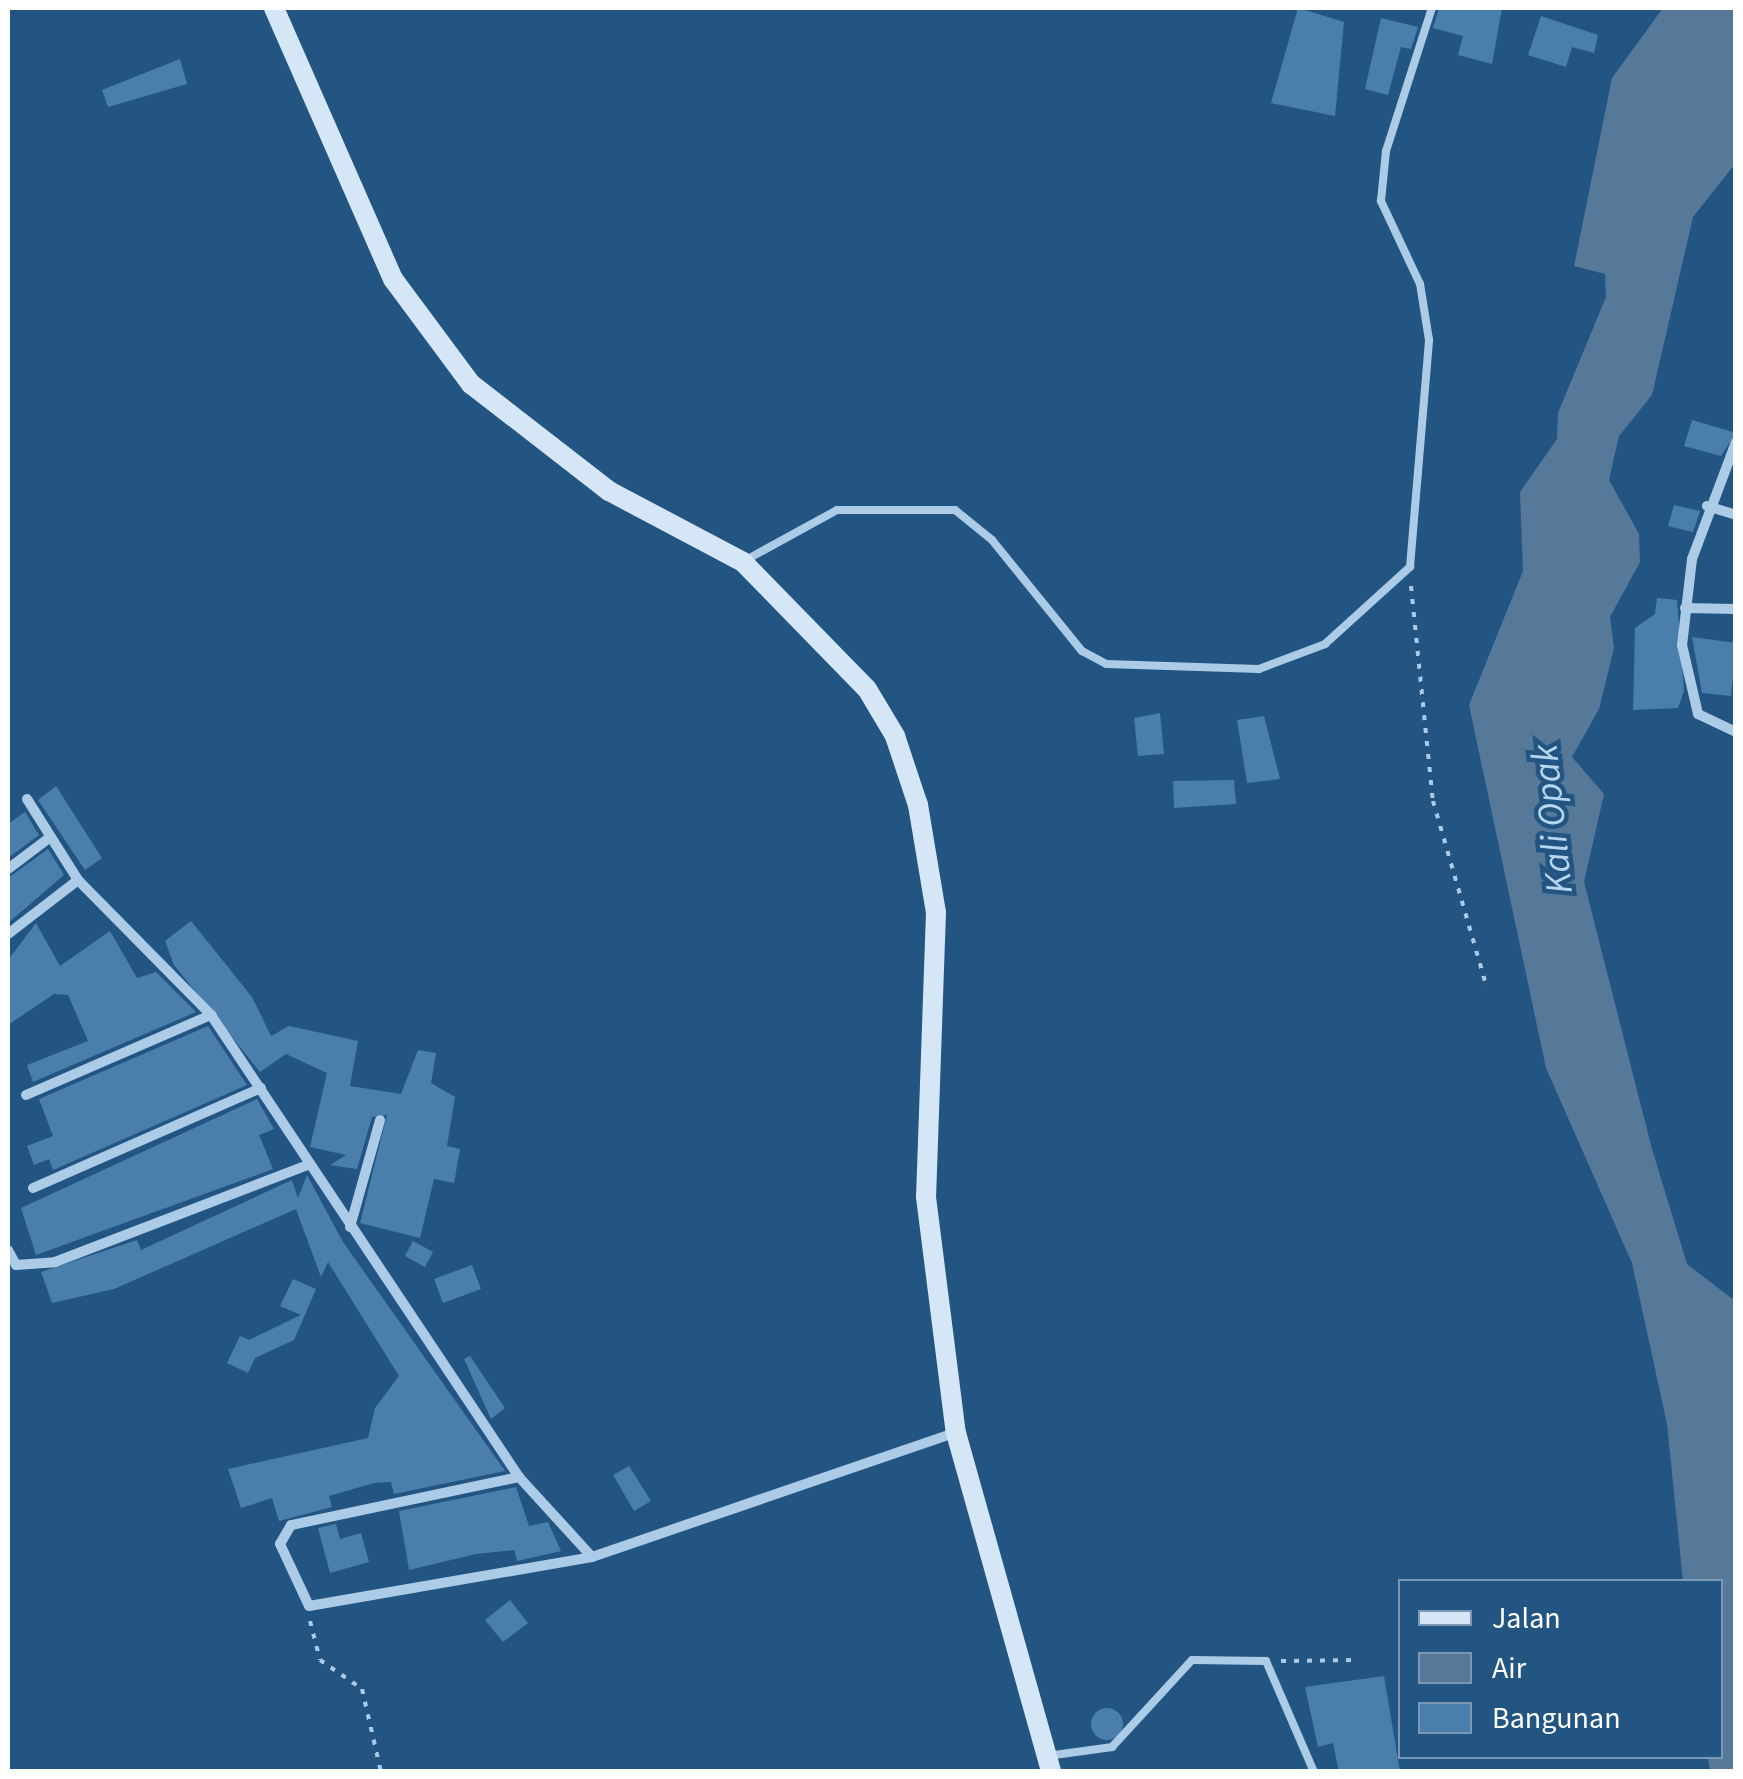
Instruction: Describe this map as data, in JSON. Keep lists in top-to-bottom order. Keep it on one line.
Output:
{"water":["Kali Opak"],"legend":["Jalan","Air","Bangunan"]}
